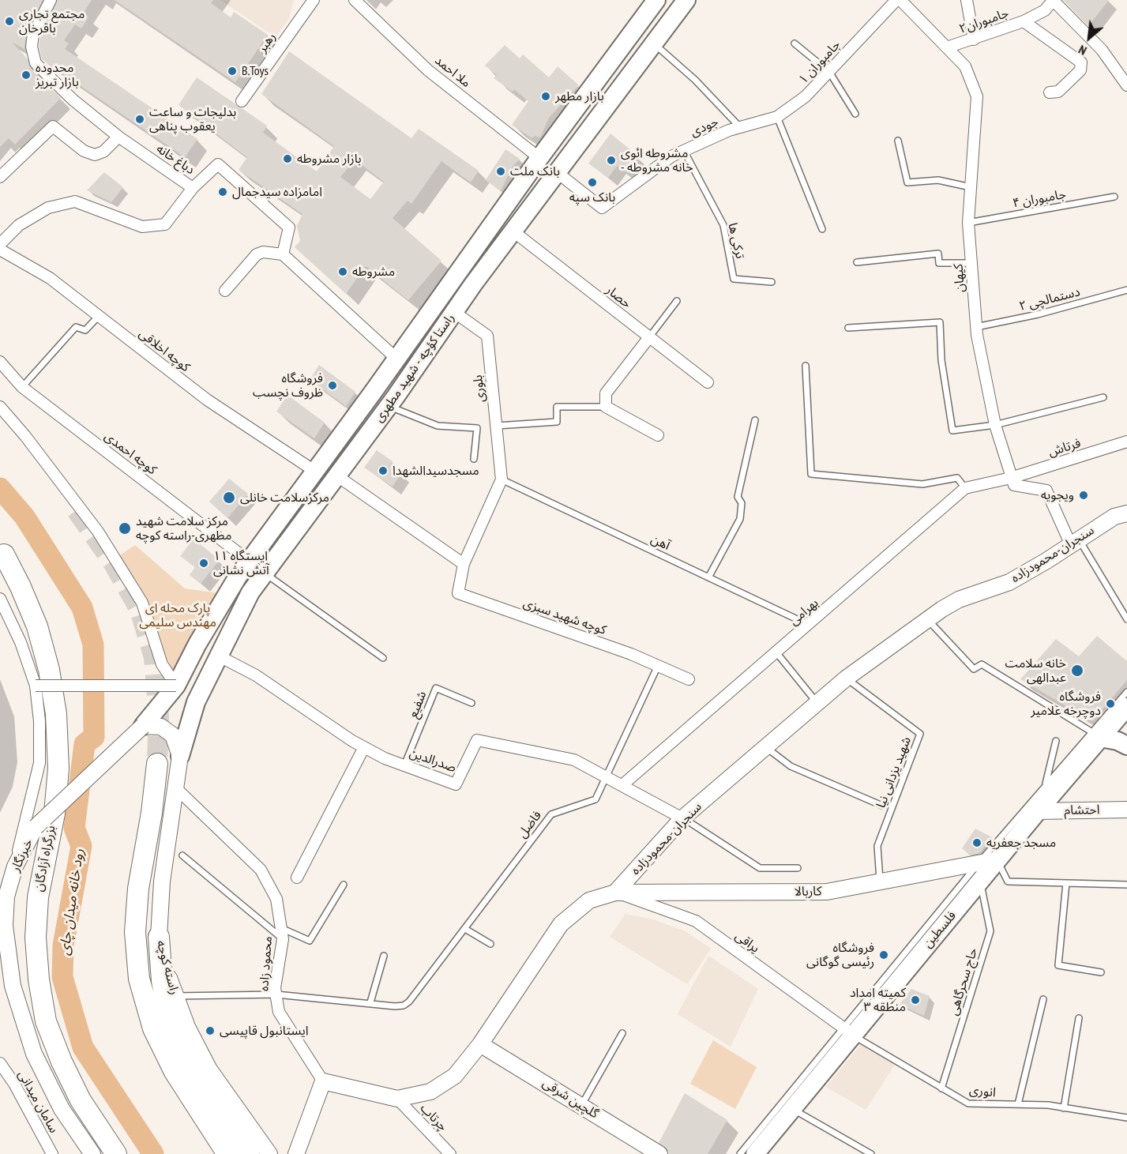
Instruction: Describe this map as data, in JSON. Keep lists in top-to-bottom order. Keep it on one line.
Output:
{"streets":{"highway":["بزرگراه آزادگان"],"main road":["راستا کؤچه - شهید مطهری","فلسطین"],"street":["جامبوران۲","رهبر","جامبوران ۱","ملا احمد","جودی","دباغ خانه","کیهان","حصار","کوچه اخلاقی","بلوری","فرتاش","کوچه احمدی","سنجران-محمودزاده","بهرامی","کوچه شهید سبزی","صدرالدین","احتشام","خبرنگار","کاربالا","یراقی","محمود زاده","راسته کوچه","گلچین شرقی","سامان میدانی","چرتاب"],"lane":["جامبوران ۴","ترکی ها","دستمالچی ۲","آهن","شفیع","شهید یزدانی نیا","فاضل","حاج سحرگاهی","انوری"]},"crossings":[["جامبوران۲","کیهان"],["جامبوران ۱","جودی"],["ملا احمد","راستا کؤچه - شهید مطهری"],["جودی","ترکی ها"],["جودی","راستا کؤچه - شهید مطهری"],["جامبوران ۴","کیهان"],["کیهان","دستمالچی ۲"],["کیهان","فرتاش"],["کیهان","بهرامی"],["حصار","راستا کؤچه - شهید مطهری"],["کوچه اخلاقی","راستا کؤچه - شهید مطهری"],["راستا کؤچه - شهید مطهری","بلوری"],["راستا کؤچه - شهید مطهری","کوچه احمدی"],["راستا کؤچه - شهید مطهری","صدرالدین"],["راستا کؤچه - شهید مطهری","خبرنگار"],["راستا کؤچه - شهید مطهری","راسته کوچه"],["بلوری","آهن"],["بلوری","کوچه شهید سبزی"],["فرتاش","بهرامی"],["آهن","بهرامی"],["آهن","کوچه شهید سبزی"],["سنجران-محمودزاده","صدرالدین"],["سنجران-محمودزاده","شهید یزدانی نیا"],["سنجران-محمودزاده","کاربالا"],["سنجران-محمودزاده","یراقی"],["بهرامی","صدرالدین"],["کوچه شهید سبزی","فاضل"],["شفیع","صدرالدین"],["صدرالدین","فاضل"],["شهید یزدانی نیا","کاربالا"],["احتشام","فلسطین"],["کاربالا","فلسطین"],["کاربالا","یراقی"],["کاربالا","حاج سحرگاهی"],["فلسطین","یراقی"],["فلسطین","حاج سحرگاهی"],["فلسطین","انوری"],["یراقی","انوری"],["محمود زاده","راسته کوچه"],["حاج سحرگاهی","انوری"]],"water":["رود خانه میدان چای"],"parks":["پارک محله ای مهندس سلیمی"],"places":["مجتمع تجاری باقرخان","B.Toys","محدوده بازار تبریز","بازار مطهر","بدلیجات و ساعت یعقوب پناهی","بازار مشروطه","مشروطه ائوی - خانه مشروطه","بانک ملت","بانک سپه","امامزاده سیدجمال","مشروطه","فروشگاه ظروف نچسب","مسجدسیدالشهدا","ویجویه","مرکزسلامت خانلی","مرکز سلامت شهید مطهری-راسته کوچه","ایستگاه ۱۱ آتش نشانی","خانه سلامت عبدالهی","فروشگاه دوچرخه علامیر","مسجد جعفریه","فروشگاه رئیسی گوگانی","کمیته امداد منطقه ۳","ایستانبول قاپیسی"],"north":"bottom left"}
